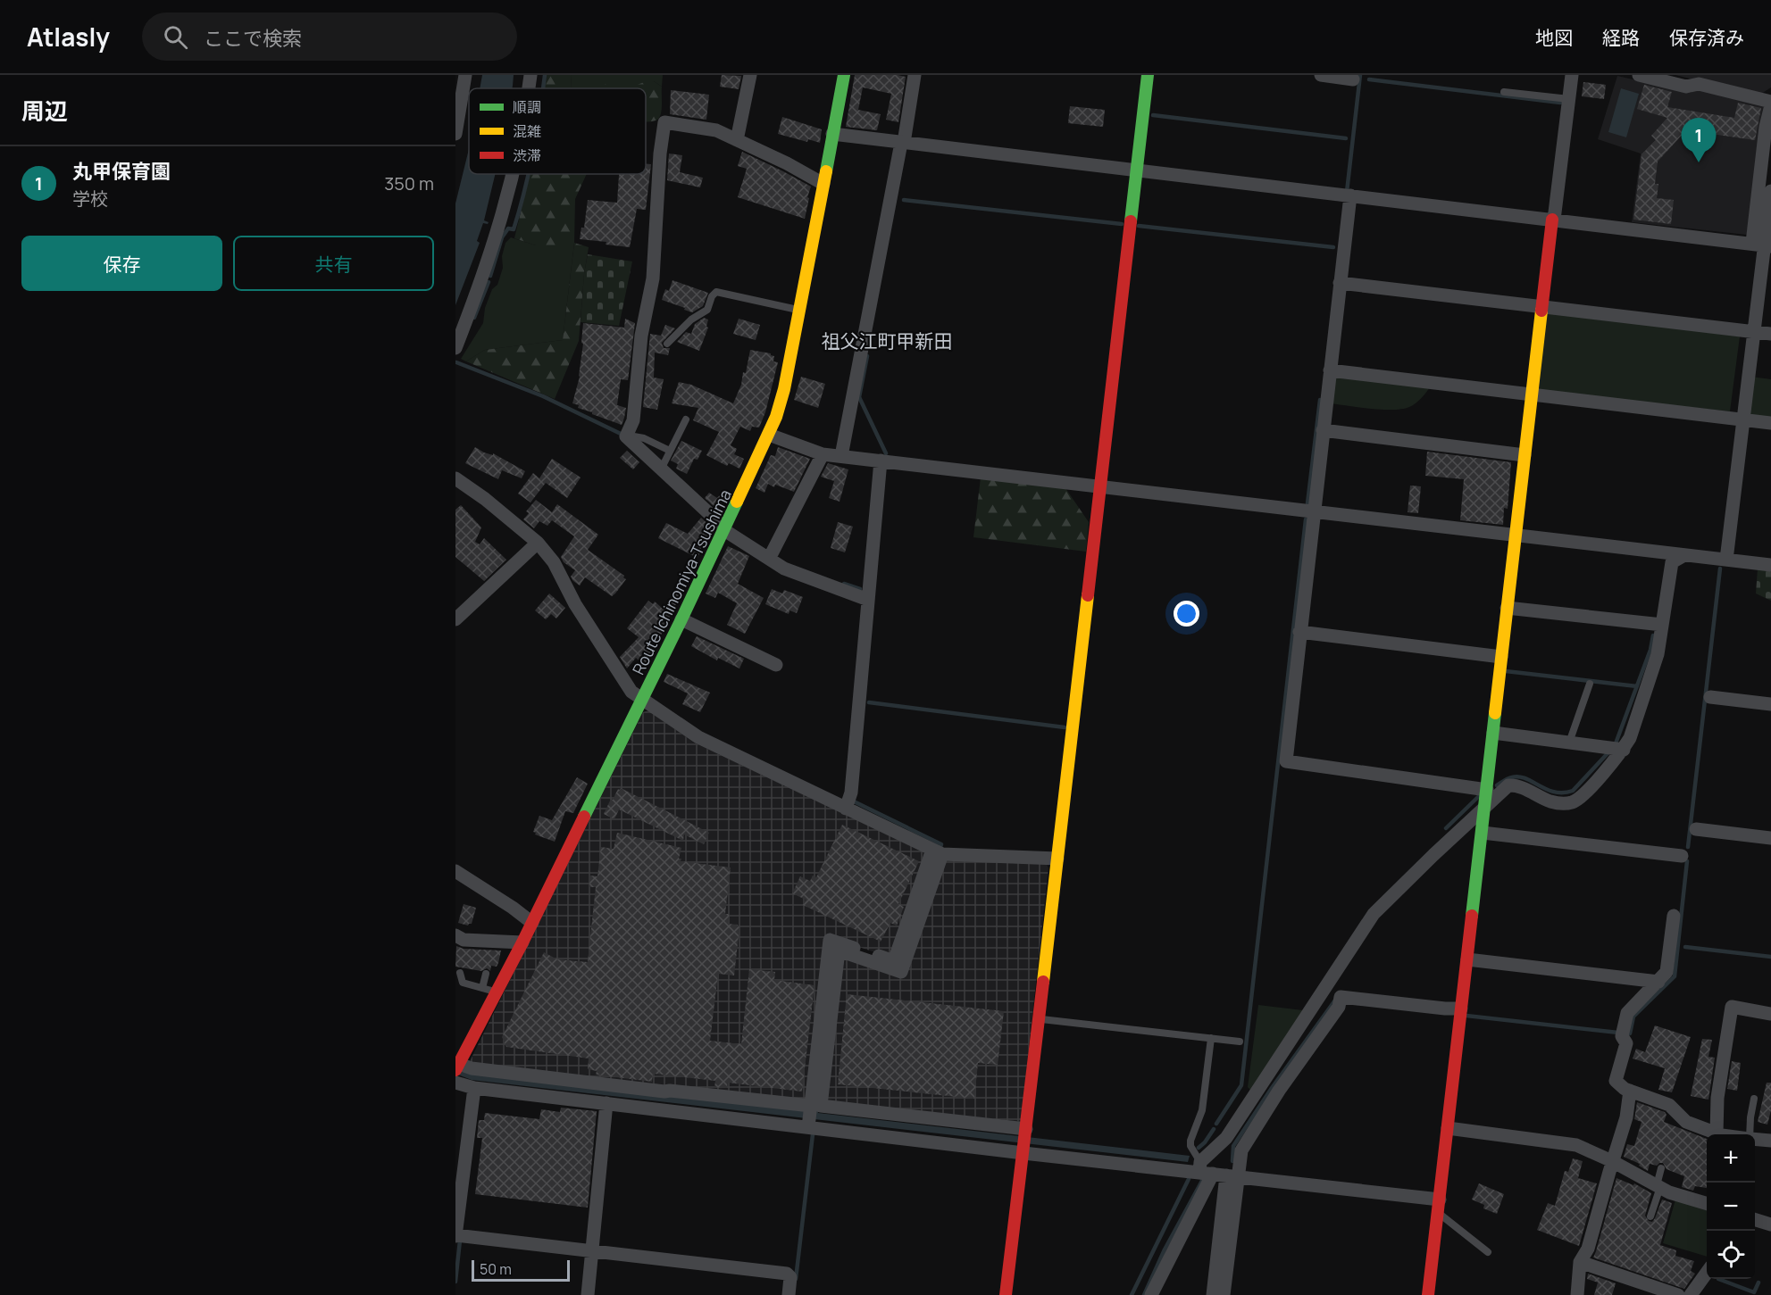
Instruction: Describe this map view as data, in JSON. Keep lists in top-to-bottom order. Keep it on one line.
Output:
{"streets":{"street":["Route Ichinomiya-Tsushima"]},"districts":["祖父江町甲新田"],"legend":["順調","混雑","渋滞"],"scale_bar":"50 m","page":{"header":"Atlasly","search":"ここで検索","nav":["地図","経路","保存済み"],"heading":"周辺","pins":"1","list":[{"mark":"1","name":"丸甲保育園","note":"学校","value":"350 m"}],"buttons":["保存","共有"],"map_buttons":["+","−"],"scale":"50 m"}}
